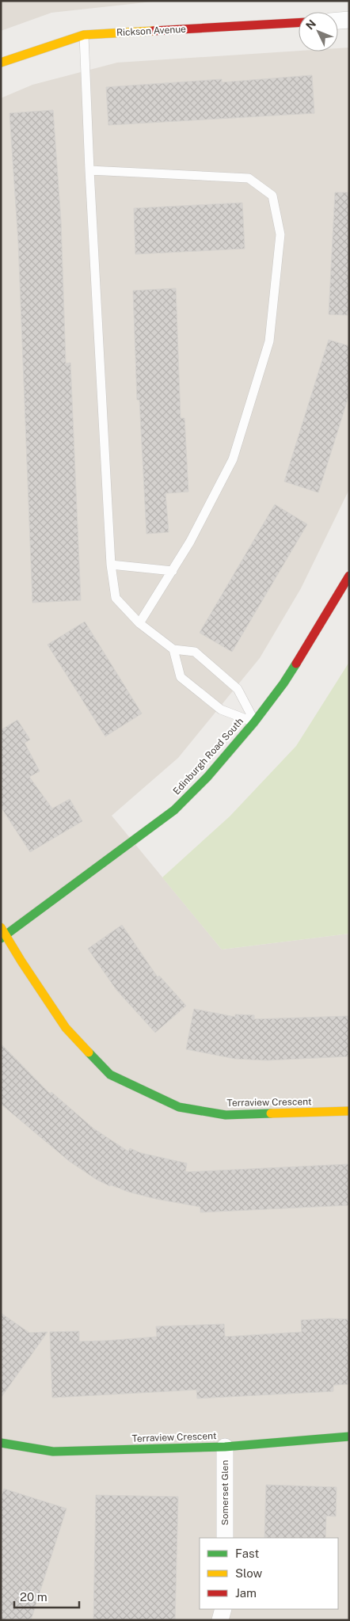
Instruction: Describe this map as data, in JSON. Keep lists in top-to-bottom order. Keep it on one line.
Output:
{"streets":{"street":["Rickson Avenue","Edinburgh Road South","Terraview Crescent","Somerset Glen"]},"crossings":[["Edinburgh Road South","Terraview Crescent"],["Terraview Crescent","Somerset Glen"]],"legend":["Fast","Slow","Jam"],"scale_bar":"20 m","north":"top left"}
